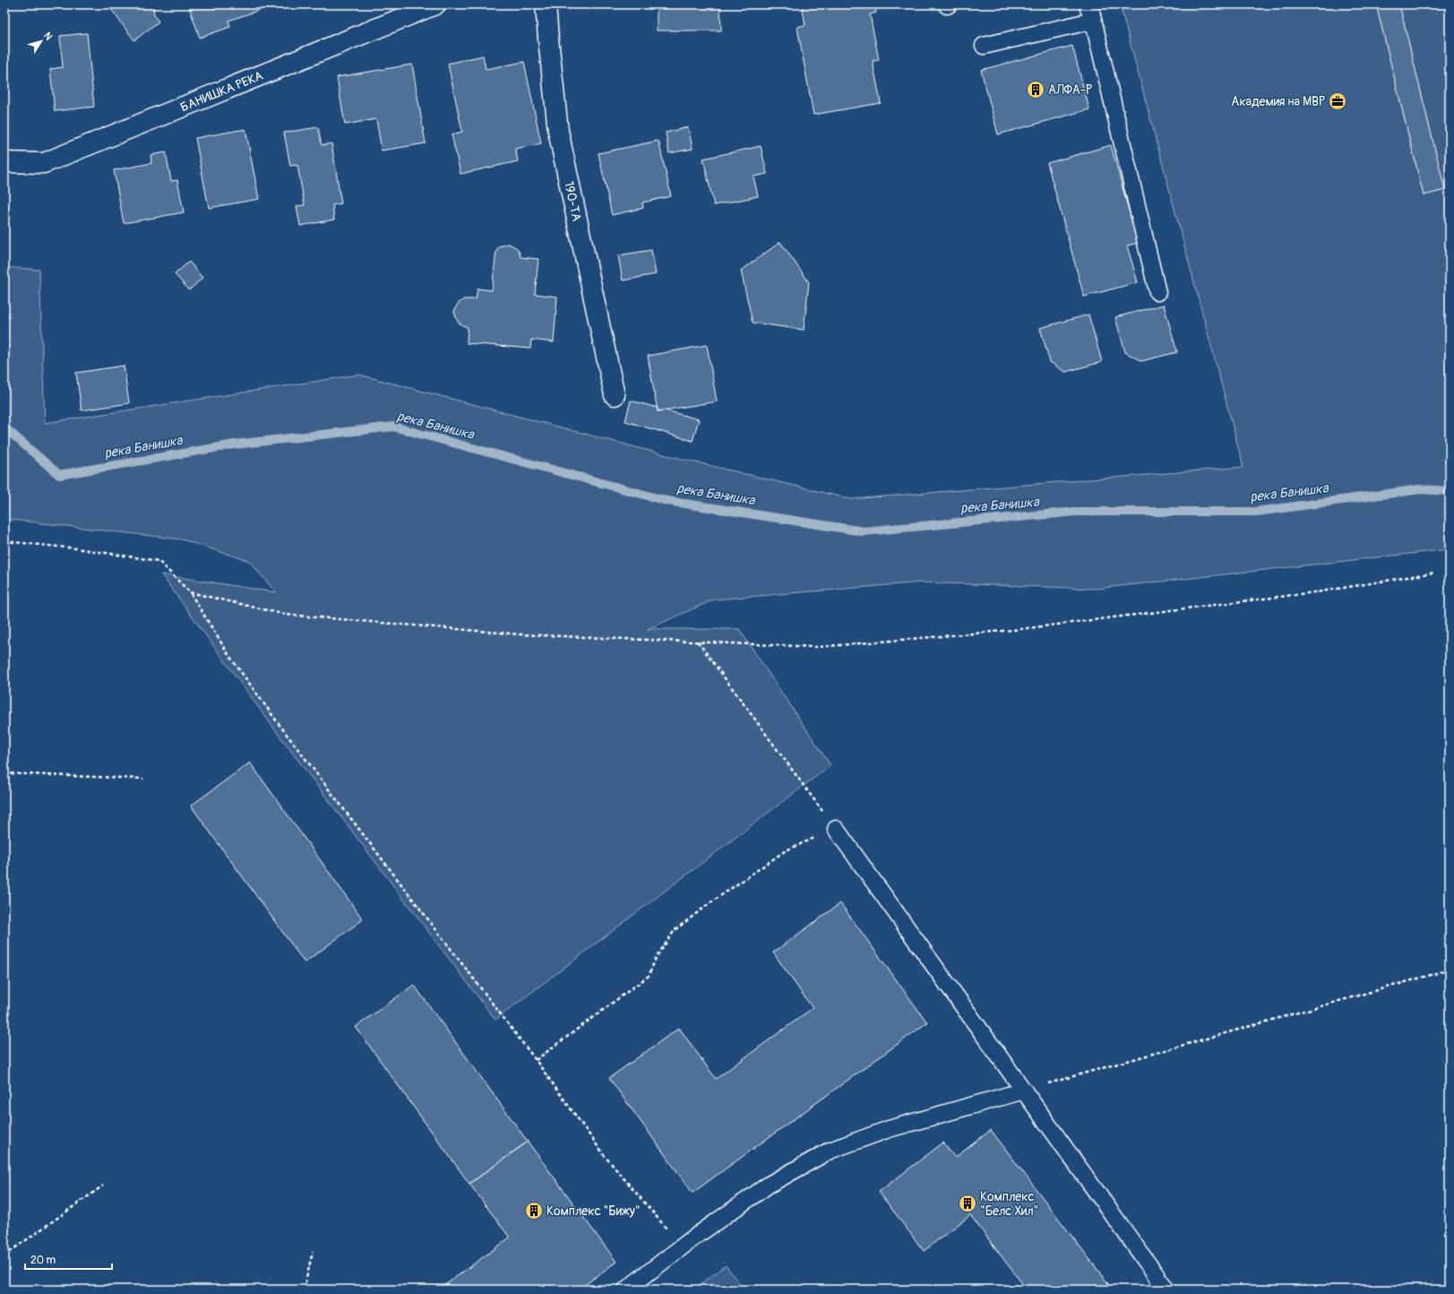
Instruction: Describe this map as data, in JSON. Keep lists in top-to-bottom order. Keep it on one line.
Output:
{"streets":{"street":["БАНИШКА РЕКА","190-ТА"]},"water":["река Банишка"],"places":{"building":["АЛФА-Р","Комплекс \"Белс Хил\"","Комплекс \"Бижу\""],"office":["Академия на МВР"]},"scale_bar":"20 m","north":"top right"}
